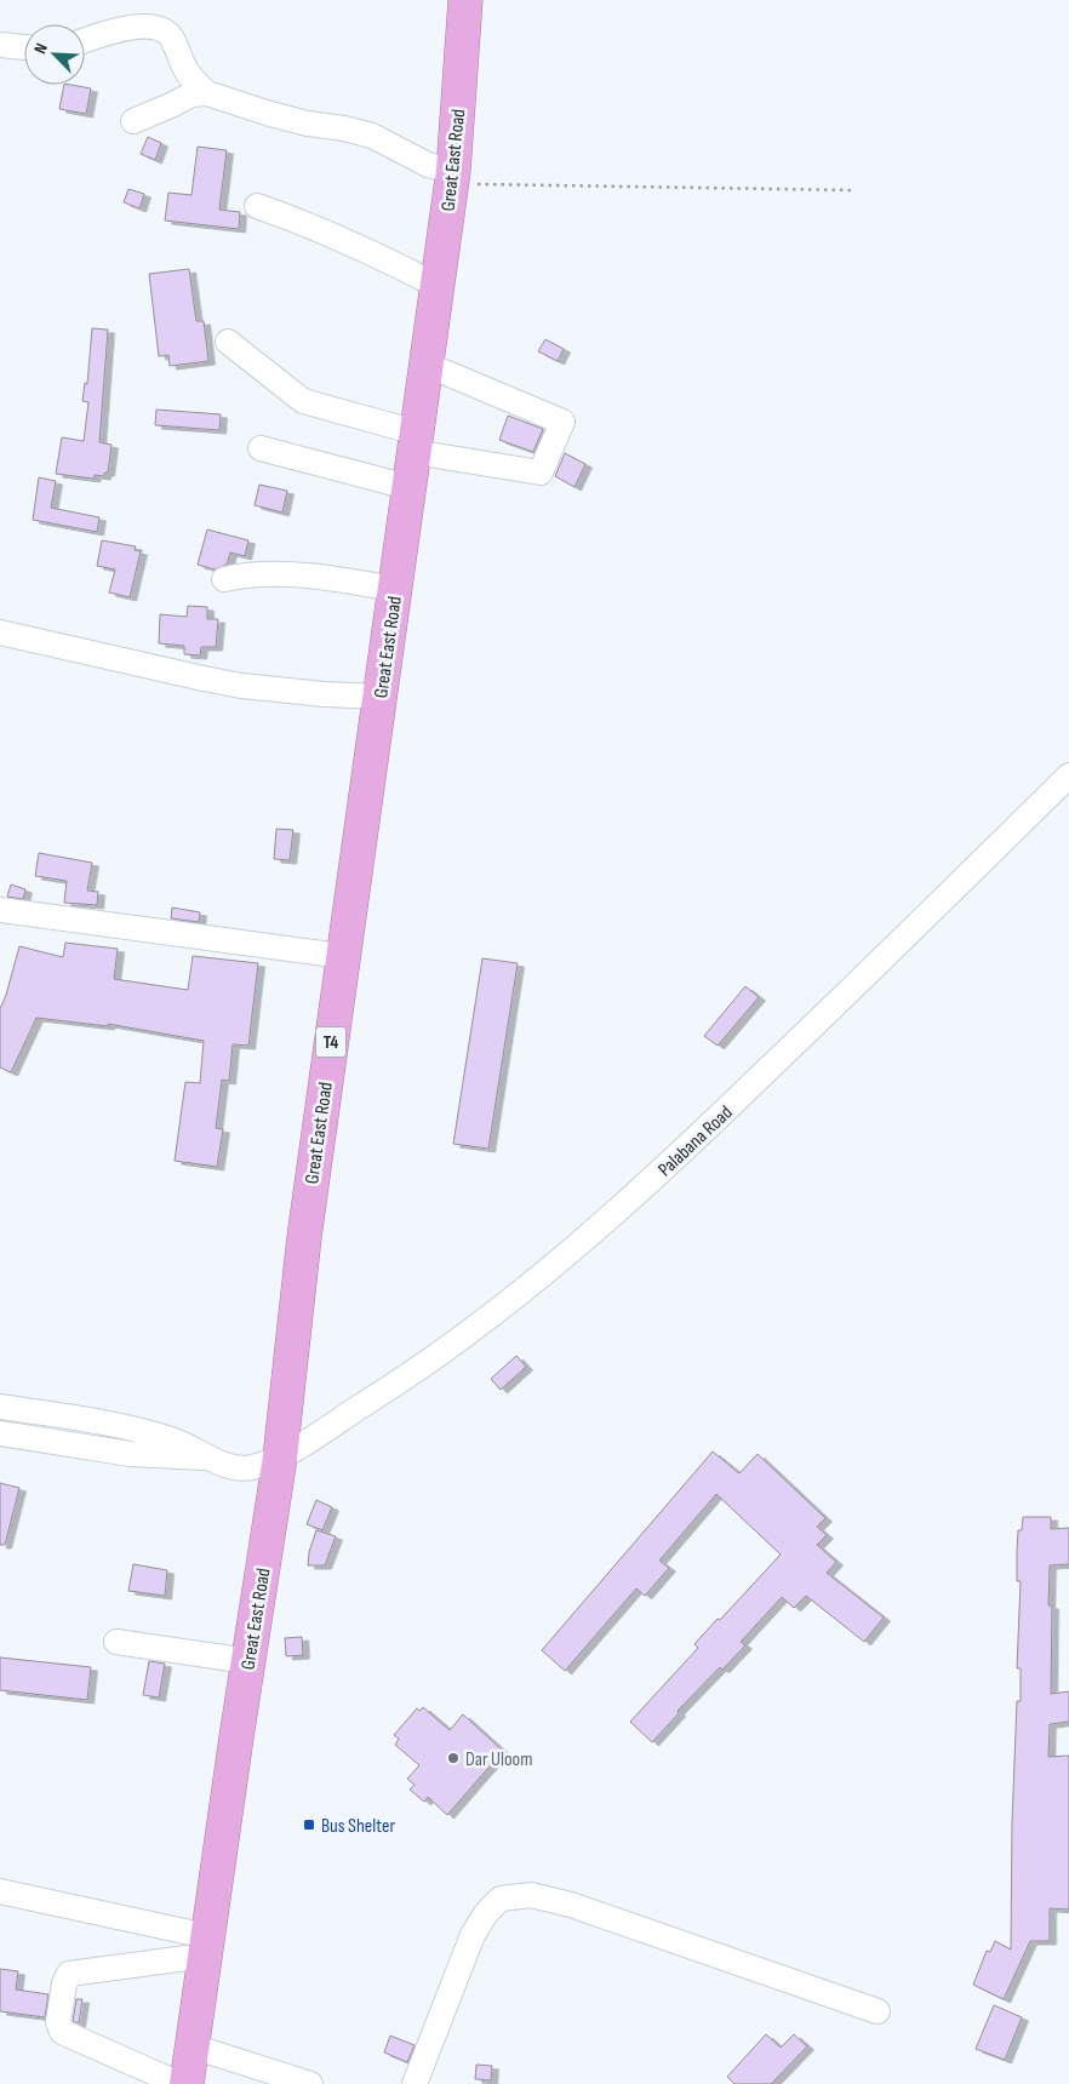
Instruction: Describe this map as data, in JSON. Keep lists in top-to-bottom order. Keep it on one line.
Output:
{"streets":{"highway":["Great East Road","T4"],"street":["Palabana Road"]},"crossings":[["Great East Road","Palabana Road"]],"places":{"other":["Dar Uloom"],"transit":["Bus Shelter"]},"north":"top left"}
